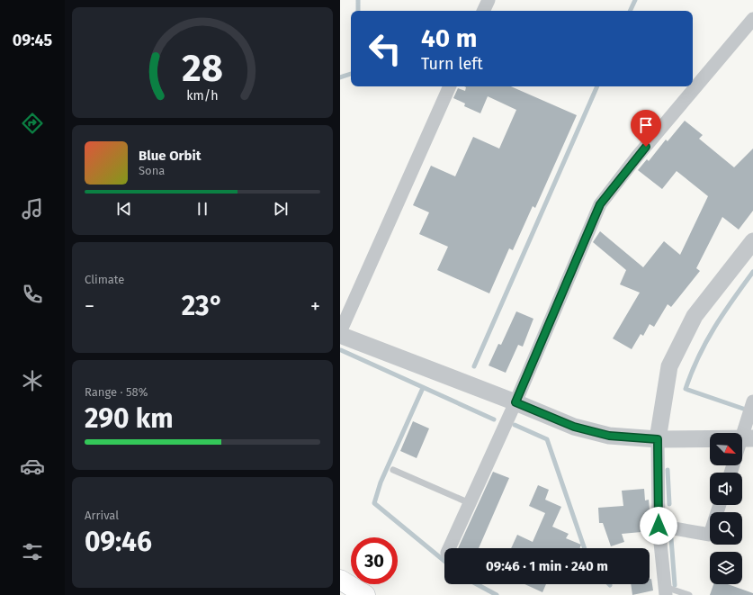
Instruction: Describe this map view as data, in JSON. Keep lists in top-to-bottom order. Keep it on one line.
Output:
{"north":"bottom right","page":{"tabs":"09:45","turn":["40 m","Turn left"],"song":["Blue Orbit","Sona"],"tile":["Climate",["Range · 58%","290 km"],["Arrival","09:46"]],"heat":["−","23°","+"],"limit":"30","trip":"09:46 · 1 min · 240 m","gauge":["28","km/h"]}}
